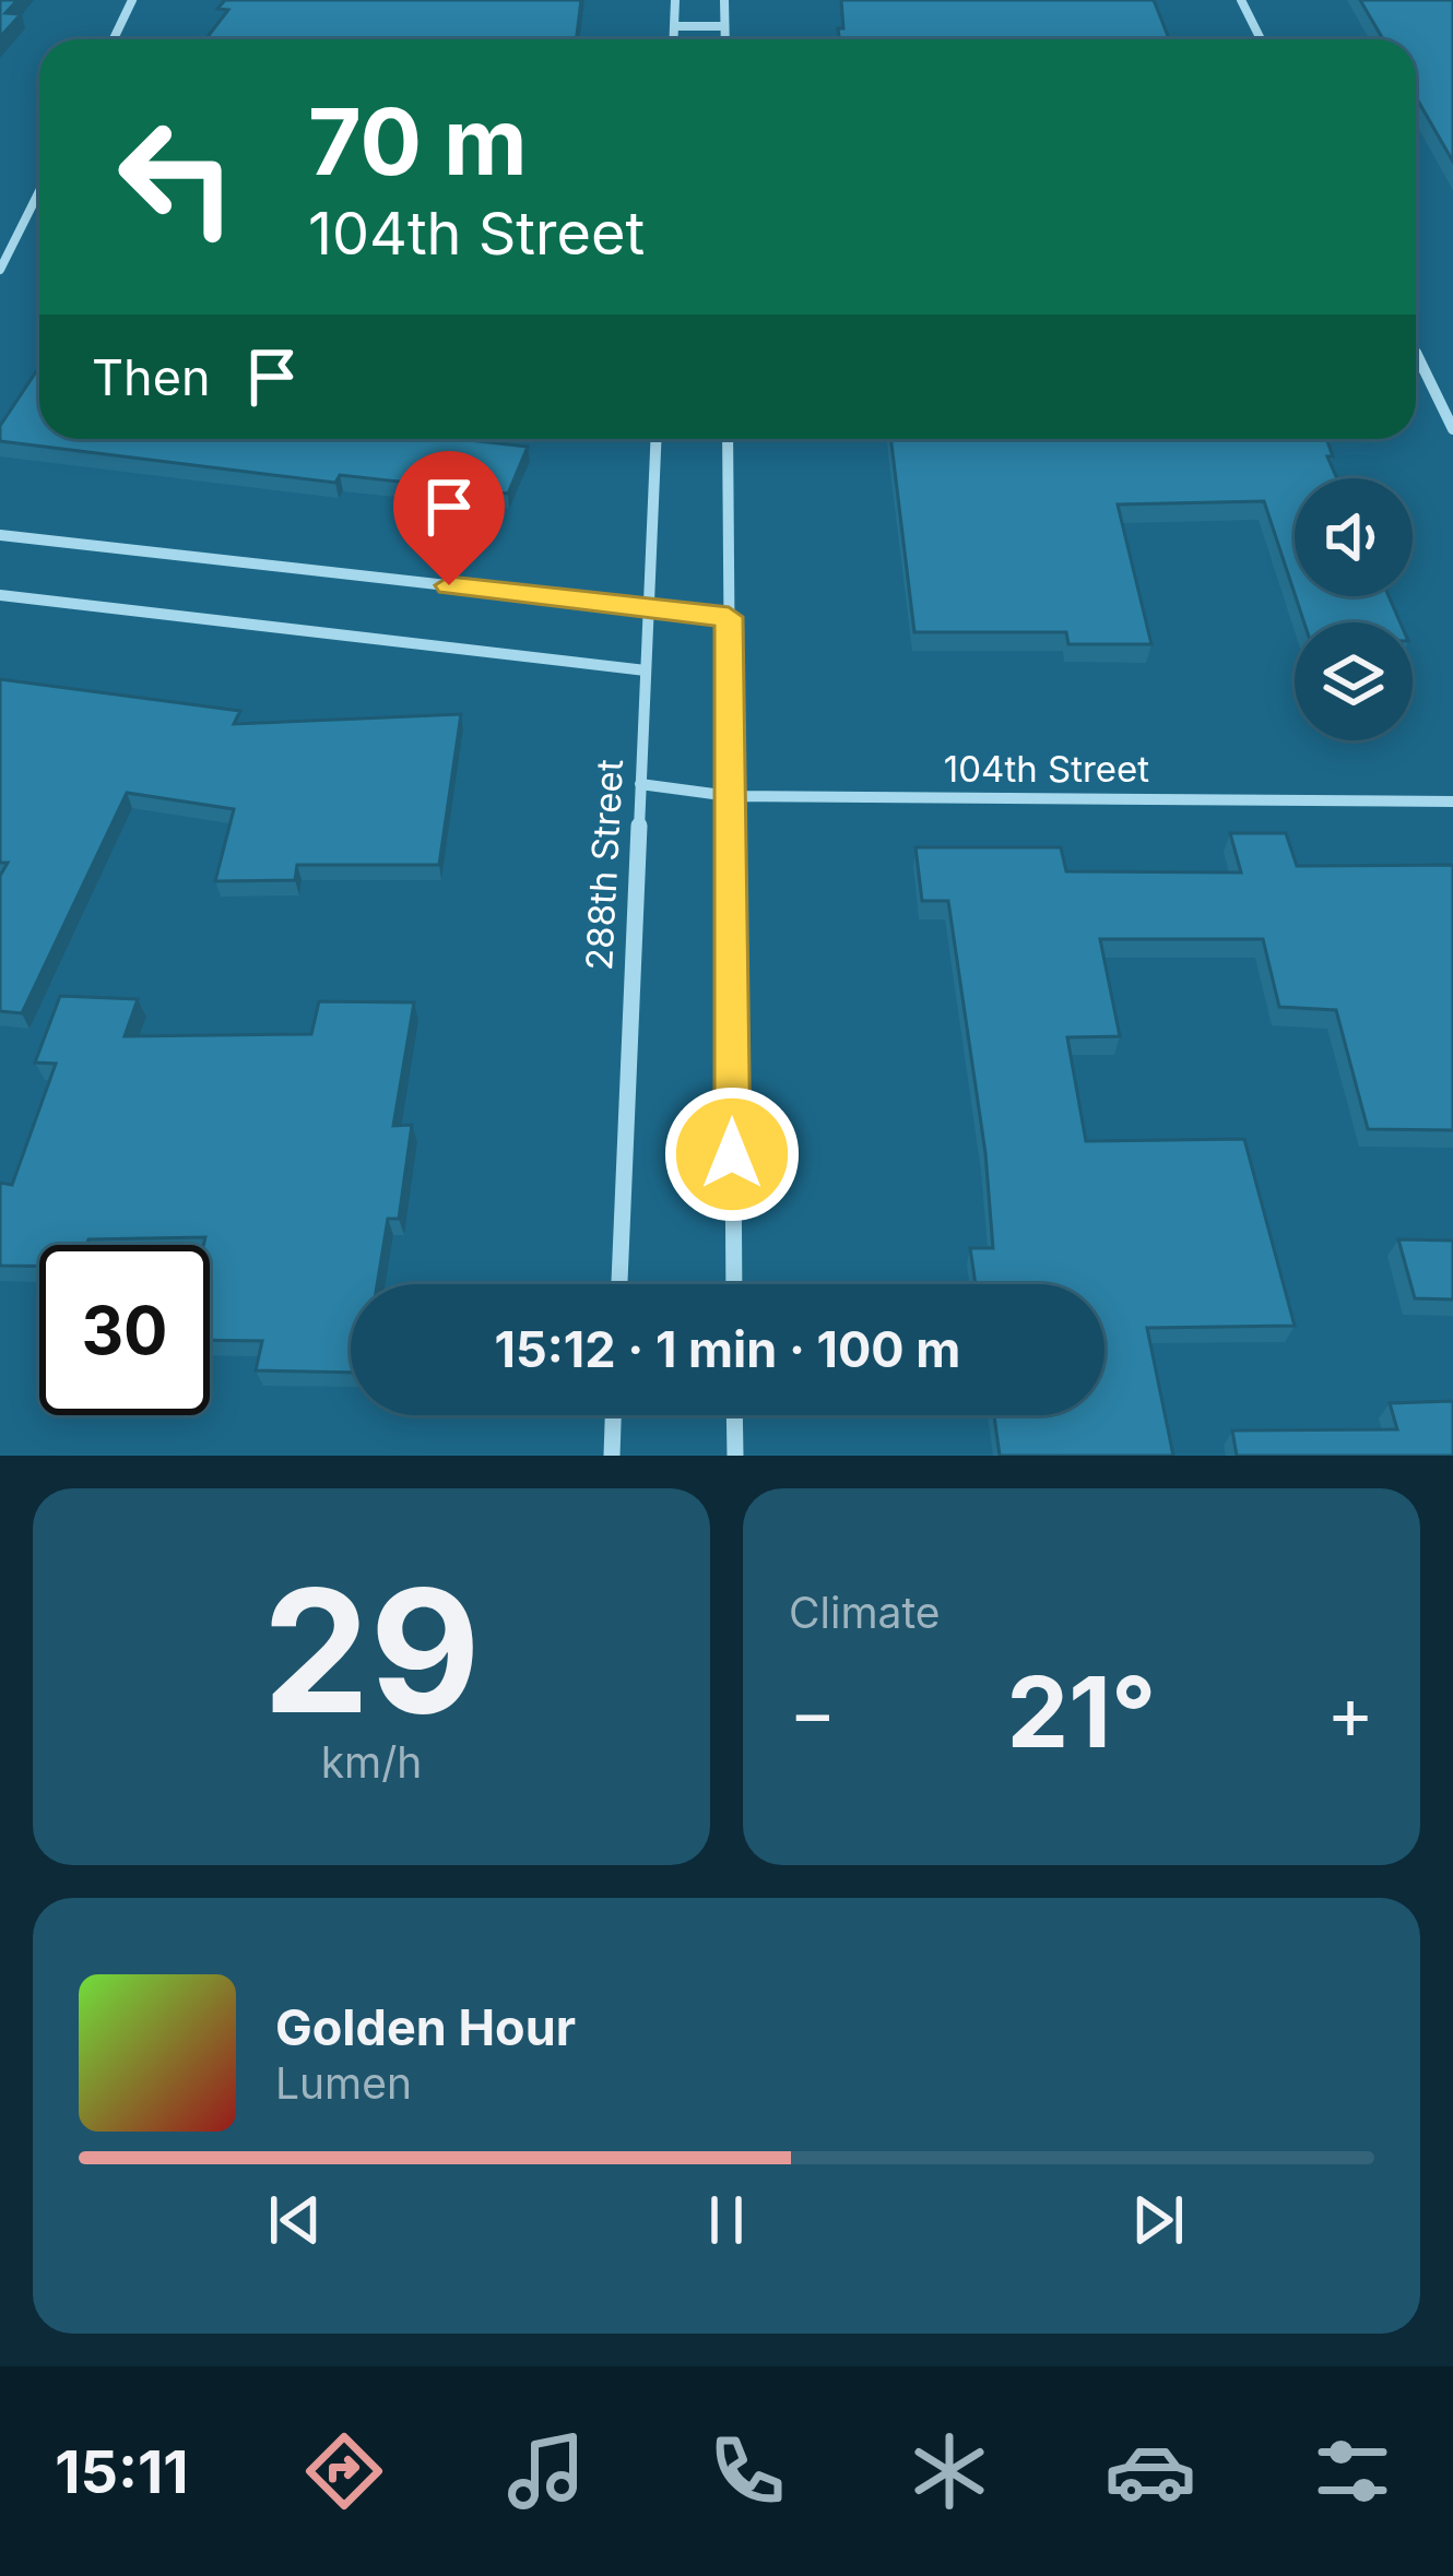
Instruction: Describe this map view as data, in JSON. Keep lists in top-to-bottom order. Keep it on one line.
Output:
{"streets":{"street":["104th Street","288th Street"]},"crossings":[["104th Street","288th Street"]],"page":{"turn":["70 m","104th Street"],"then":"Then","limit":"30","trip":"15:12 · 1 min · 100 m","tile":[["29","km/h"],"Climate"],"heat":["−","21°","+"],"song":["Golden Hour","Lumen"],"tabs":"15:11"}}
